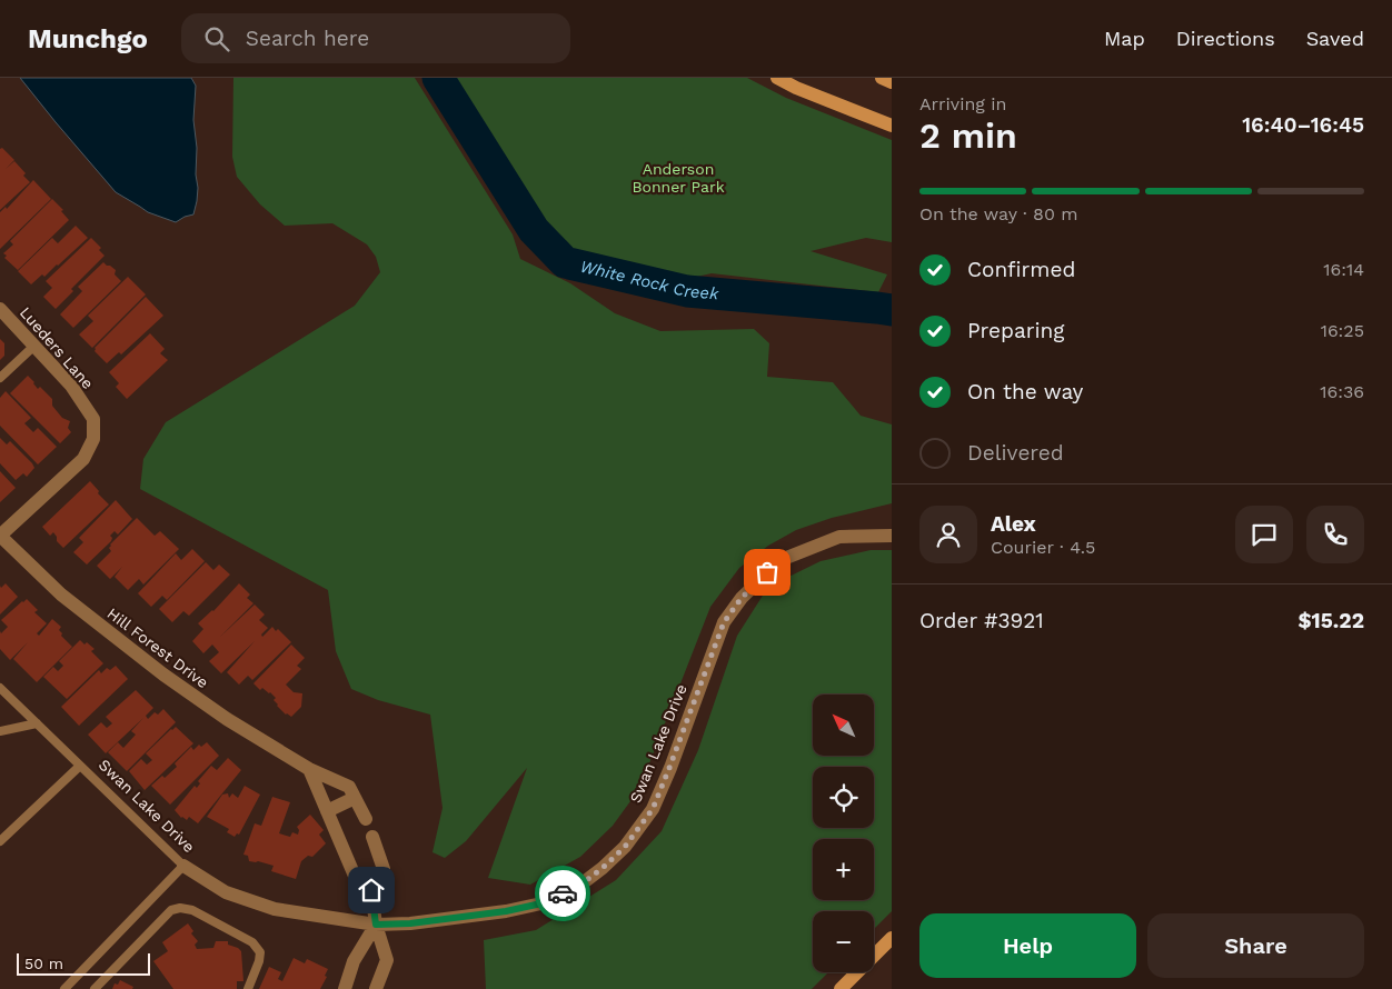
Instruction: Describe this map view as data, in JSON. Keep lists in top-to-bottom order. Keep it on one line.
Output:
{"streets":{"street":["Lueders Lane","Hill Forest Drive","Swan Lake Drive"]},"crossings":[["Lueders Lane","Hill Forest Drive"]],"water":["White Rock Creek"],"parks":["Anderson Bonner Park"],"scale_bar":"50 m","north":"top left","page":{"header":"Munchgo","search":"Search here","nav":["Map","Directions","Saved"],"heading":["2 min","Arriving in","16:40–16:45"],"panel":["Alex","Courier · 4.5","Order #3921","$15.22"],"bar":"On the way · 80 m","list":[["Confirmed","16:14"],["Preparing","16:25"],["On the way","16:36"],"Delivered"],"map_buttons":["+","−"],"buttons":["Help","Share"],"scale":"50 m"}}
